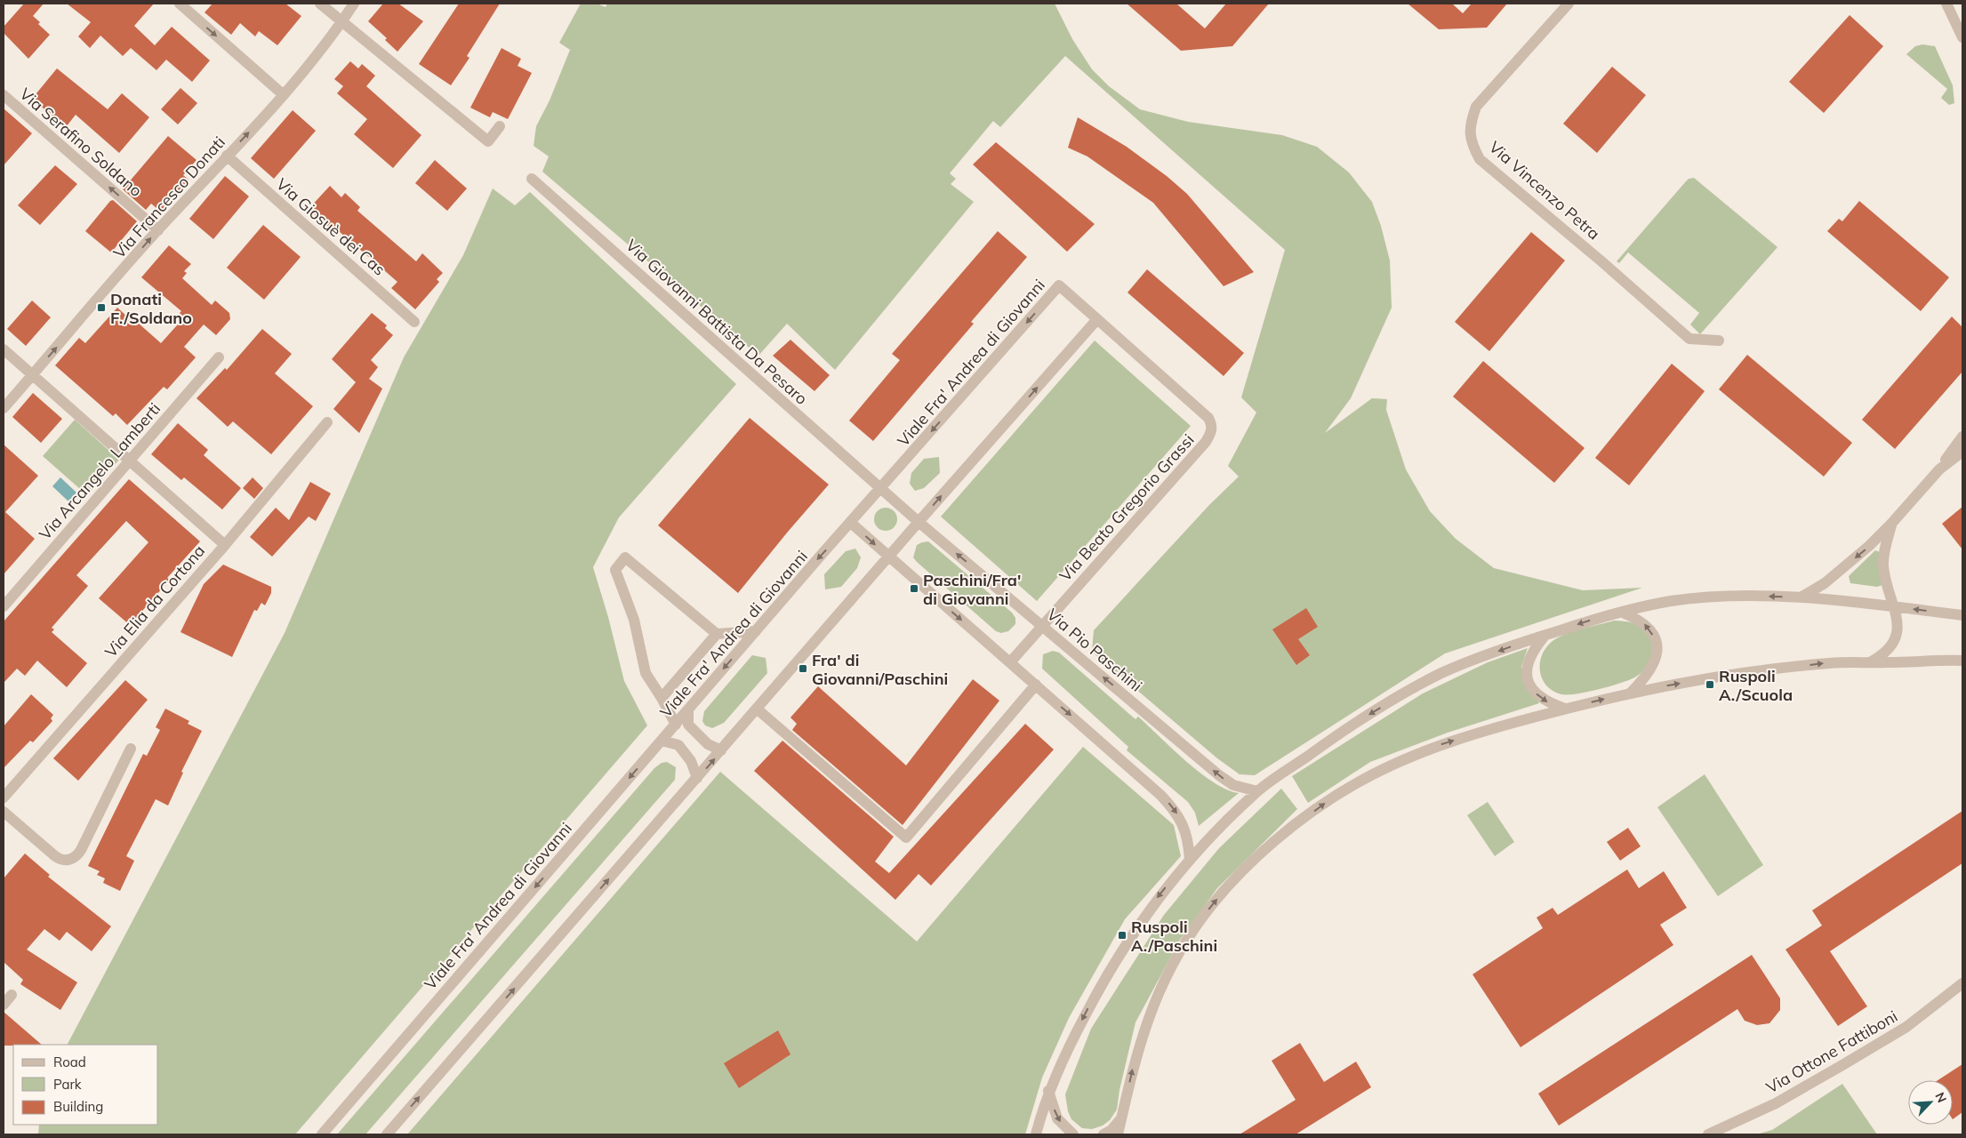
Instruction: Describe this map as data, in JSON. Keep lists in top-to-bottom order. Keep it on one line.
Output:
{"streets":{"street":["Via Serafino Soldano","Via Vincenzo Petra","Via Francesco Donati","Via Giosuè dei Cas","Via Giovanni Battista Da Pesaro","Viale Fra' Andrea di Giovanni","Via Arcangelo Lamberti","Via Beato Gregorio Grassi","Via Elia da Cortona","Via Pio Paschini","Via Ottone Fattiboni"]},"crossings":[["Via Serafino Soldano","Via Francesco Donati"],["Via Francesco Donati","Via Giosuè dei Cas"],["Via Giovanni Battista Da Pesaro","Viale Fra' Andrea di Giovanni"],["Via Giovanni Battista Da Pesaro","Via Pio Paschini"],["Viale Fra' Andrea di Giovanni","Via Beato Gregorio Grassi"],["Via Beato Gregorio Grassi","Via Pio Paschini"]],"one_way":["Via Serafino Soldano","Via Francesco Donati"],"places":{"transit":["Donati F./Soldano","Paschini/Fra' di Giovanni","Fra' di Giovanni/Paschini","Ruspoli A./Scuola","Ruspoli A./Paschini"]},"legend":["Road","Park","Building"],"north":"top right"}
